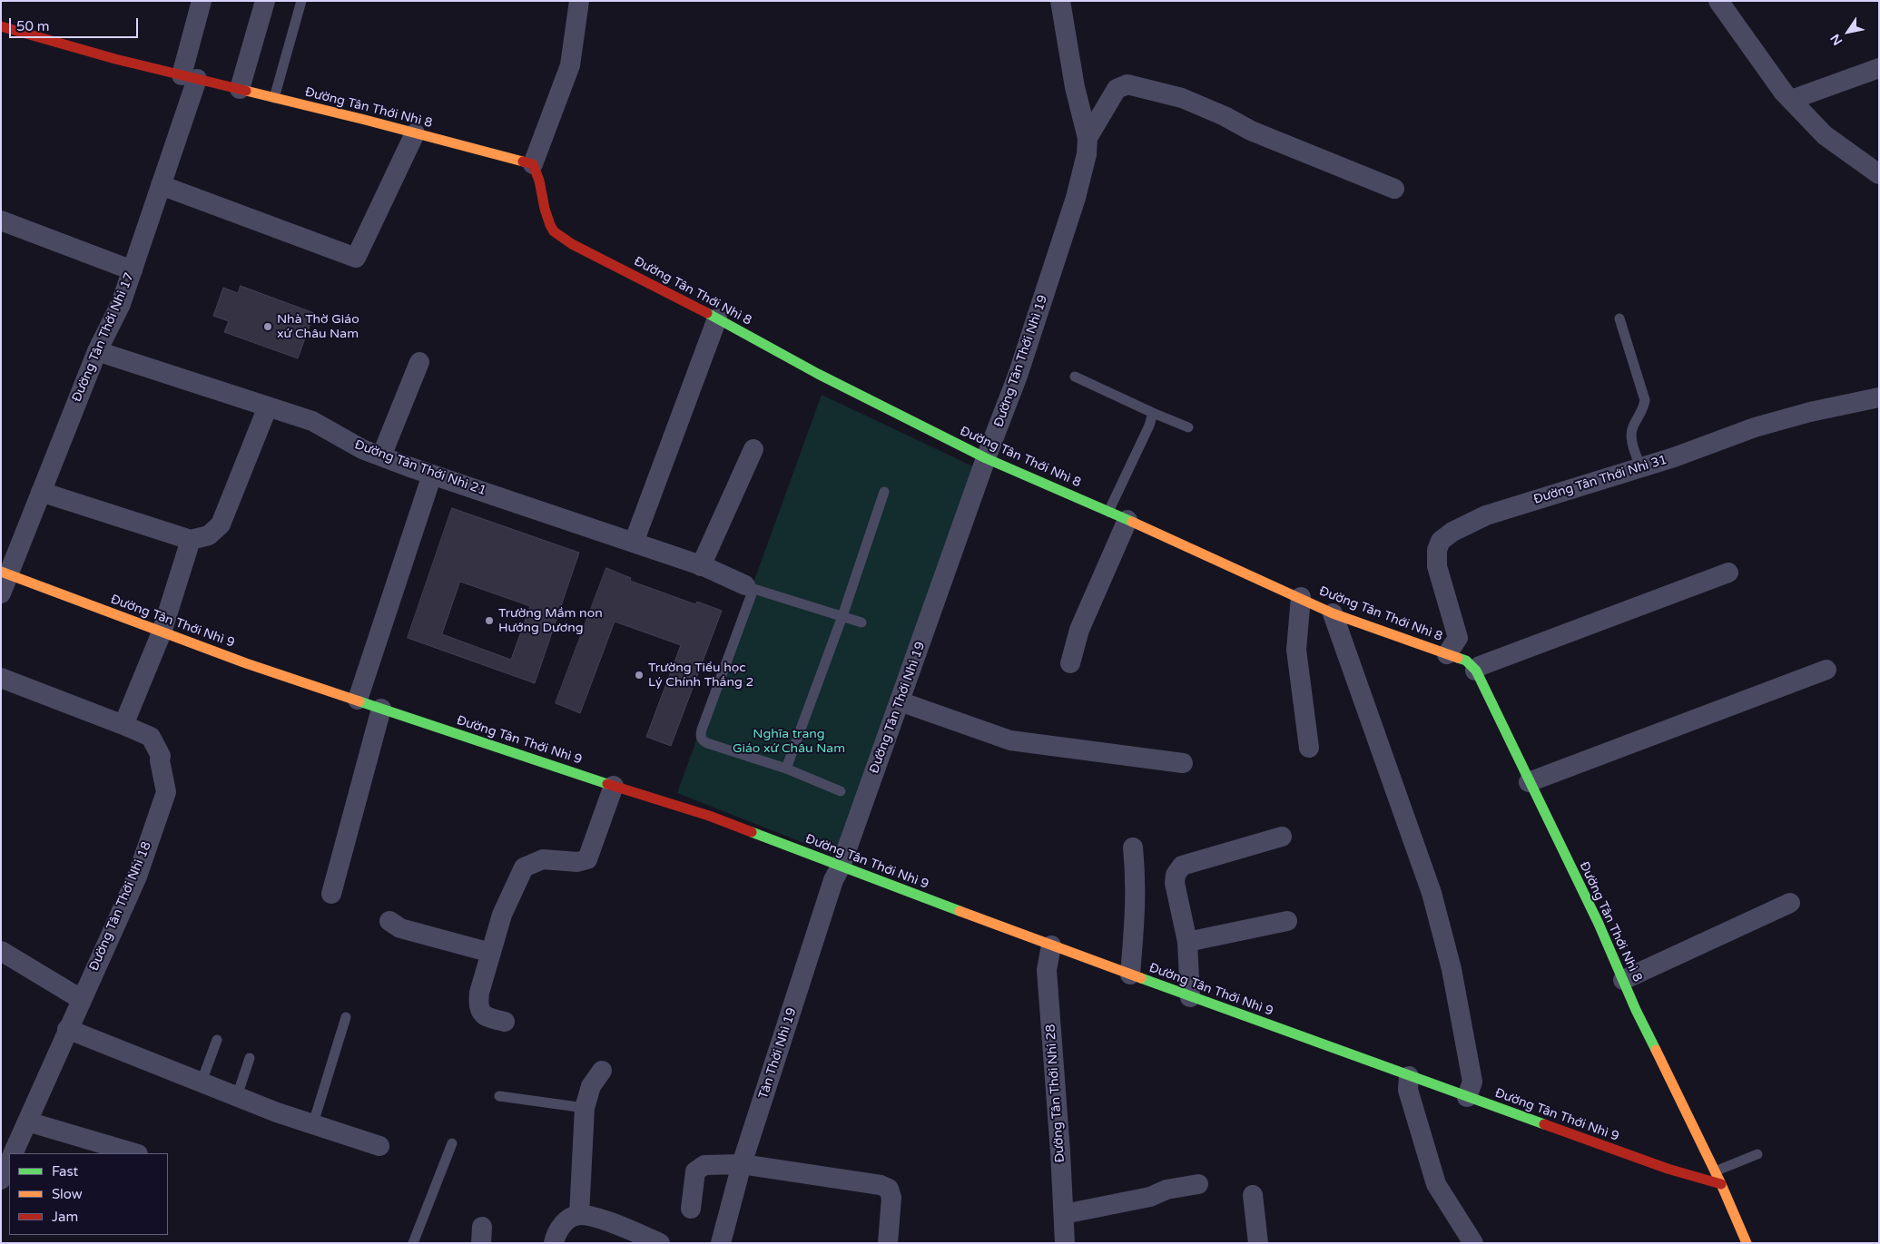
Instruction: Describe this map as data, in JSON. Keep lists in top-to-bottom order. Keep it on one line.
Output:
{"streets":{"street":["Đường Tân Thới Nhì 8","Đường Tân Thới Nhì 17","Đường Tân Thới Nhì 19","Đường Tân Thới Nhì 21","Đường Tân Thới Nhì 31","Đường Tân Thới Nhì 9","Đường Tân Thới Nhì 18","Tân Thời Nhì 19","Đường Tân Thới Nhì 28"]},"crossings":[["Đường Tân Thới Nhì 8","Đường Tân Thới Nhì 17"],["Đường Tân Thới Nhì 8","Đường Tân Thới Nhì 19"],["Đường Tân Thới Nhì 8","Đường Tân Thới Nhì 31"],["Đường Tân Thới Nhì 8","Đường Tân Thới Nhì 9"],["Đường Tân Thới Nhì 17","Đường Tân Thới Nhì 21"],["Đường Tân Thới Nhì 17","Đường Tân Thới Nhì 9"],["Đường Tân Thới Nhì 19","Đường Tân Thới Nhì 9"],["Đường Tân Thới Nhì 19","Tân Thời Nhì 19"],["Đường Tân Thới Nhì 9","Tân Thời Nhì 19"],["Đường Tân Thới Nhì 9","Đường Tân Thới Nhì 28"]],"parks":["Nghĩa trang Giáo xứ Châu Nam"],"places":["Nhà Thờ Giáo xứ Châu Nam","Trường Mầm non Hướng Dương","Trường Tiểu học Lý Chính Thắng 2"],"legend":["Fast","Slow","Jam"],"scale_bar":"50 m","north":"bottom left"}
